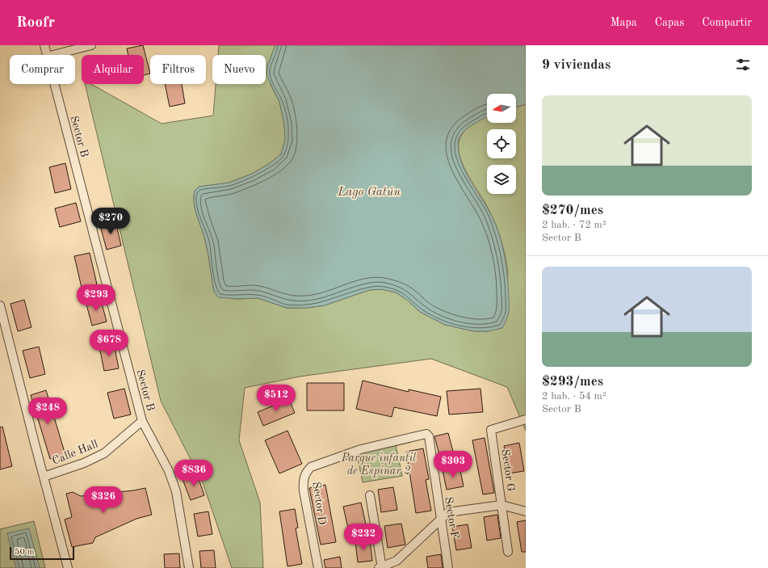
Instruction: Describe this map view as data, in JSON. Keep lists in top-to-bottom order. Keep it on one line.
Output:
{"streets":{"street":["Sector B","Calle Hall","Sector G","Sector D","Sector F"]},"crossings":[["Sector B","Calle Hall"],["Sector D","Sector F"]],"water":["Lago Gatún"],"parks":["Parque infantil de Espinar 2"],"scale_bar":"50 m","north":"left","page":{"header":"Roofr","nav":["Mapa","Capas","Compartir"],"heading":"9 viviendas","chip":["Comprar","Alquilar","Filtros","Nuevo"],"list":[{"name":"$270/mes","note":"2 hab. · 72 m² · Sector B"},{"name":"$293/mes","note":"2 hab. · 54 m² · Sector B"}],"price":["$270","$293","$678","$512","$248","$303","$836","$326","$232"],"scale":"50 m"}}
